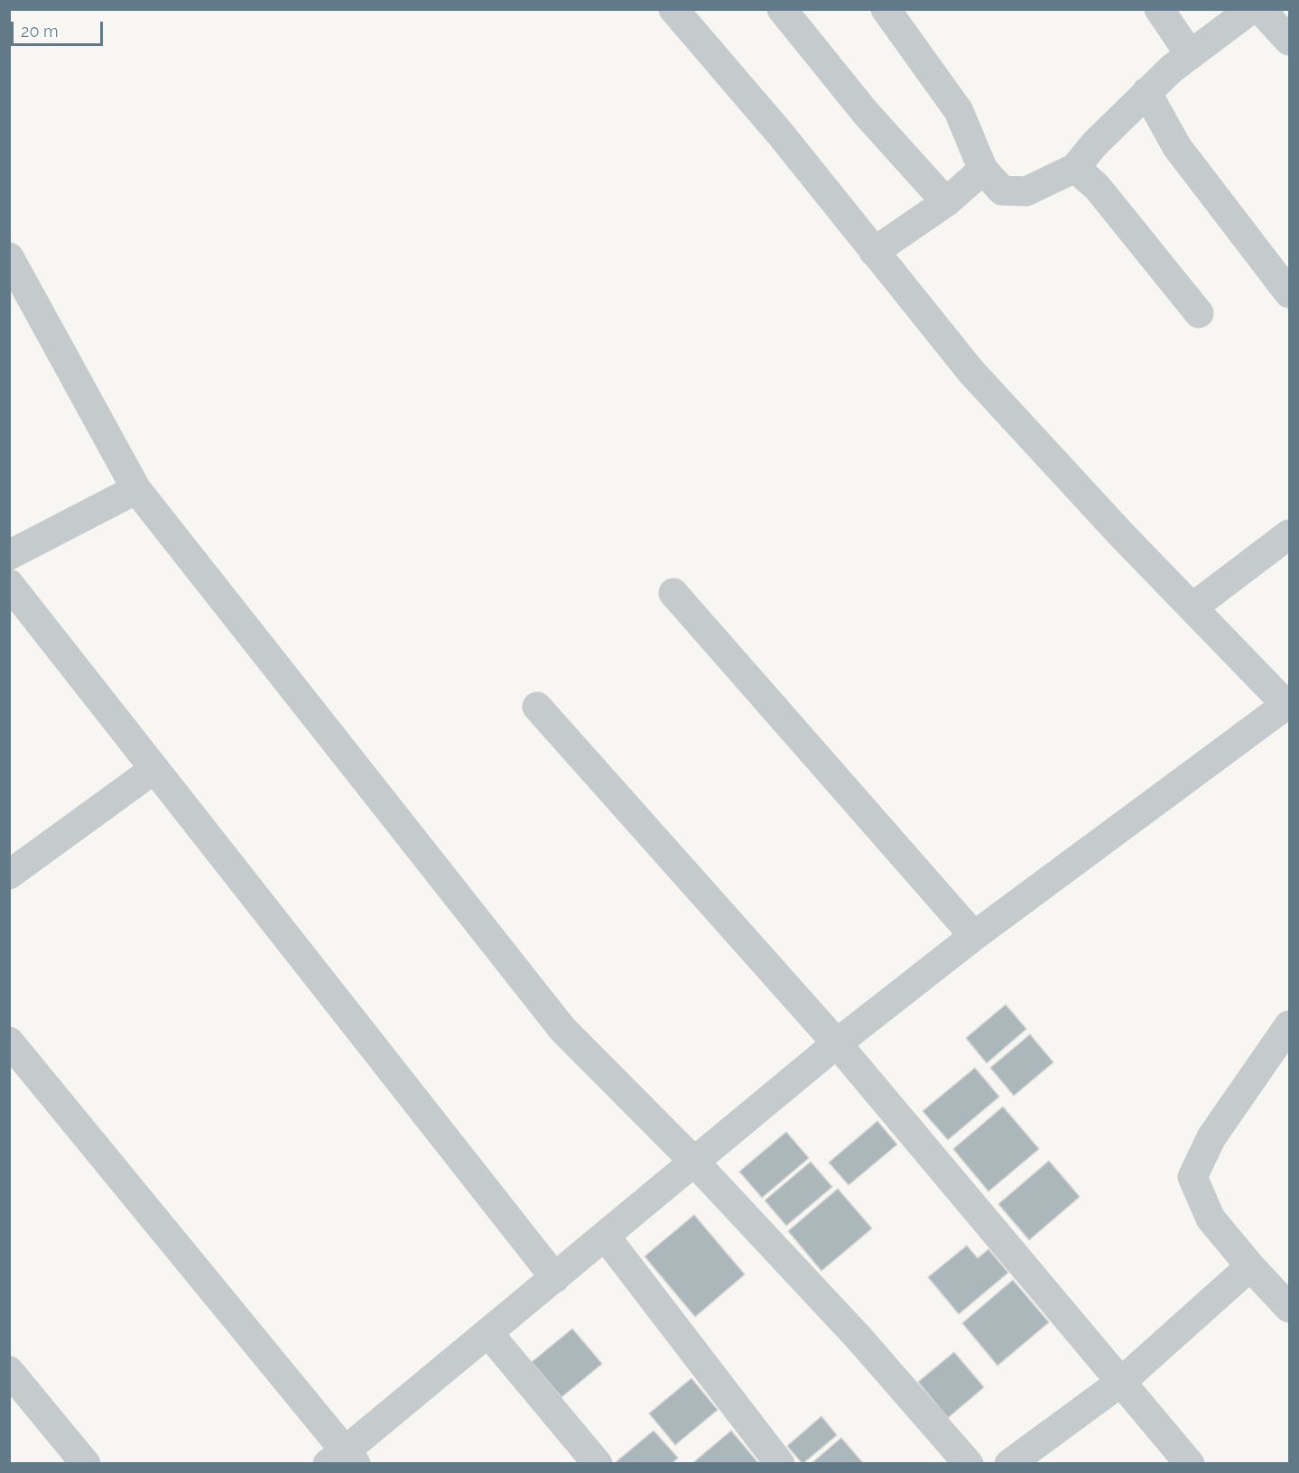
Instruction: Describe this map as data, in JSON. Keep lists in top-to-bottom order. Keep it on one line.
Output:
{"scale_bar":"20 m"}
